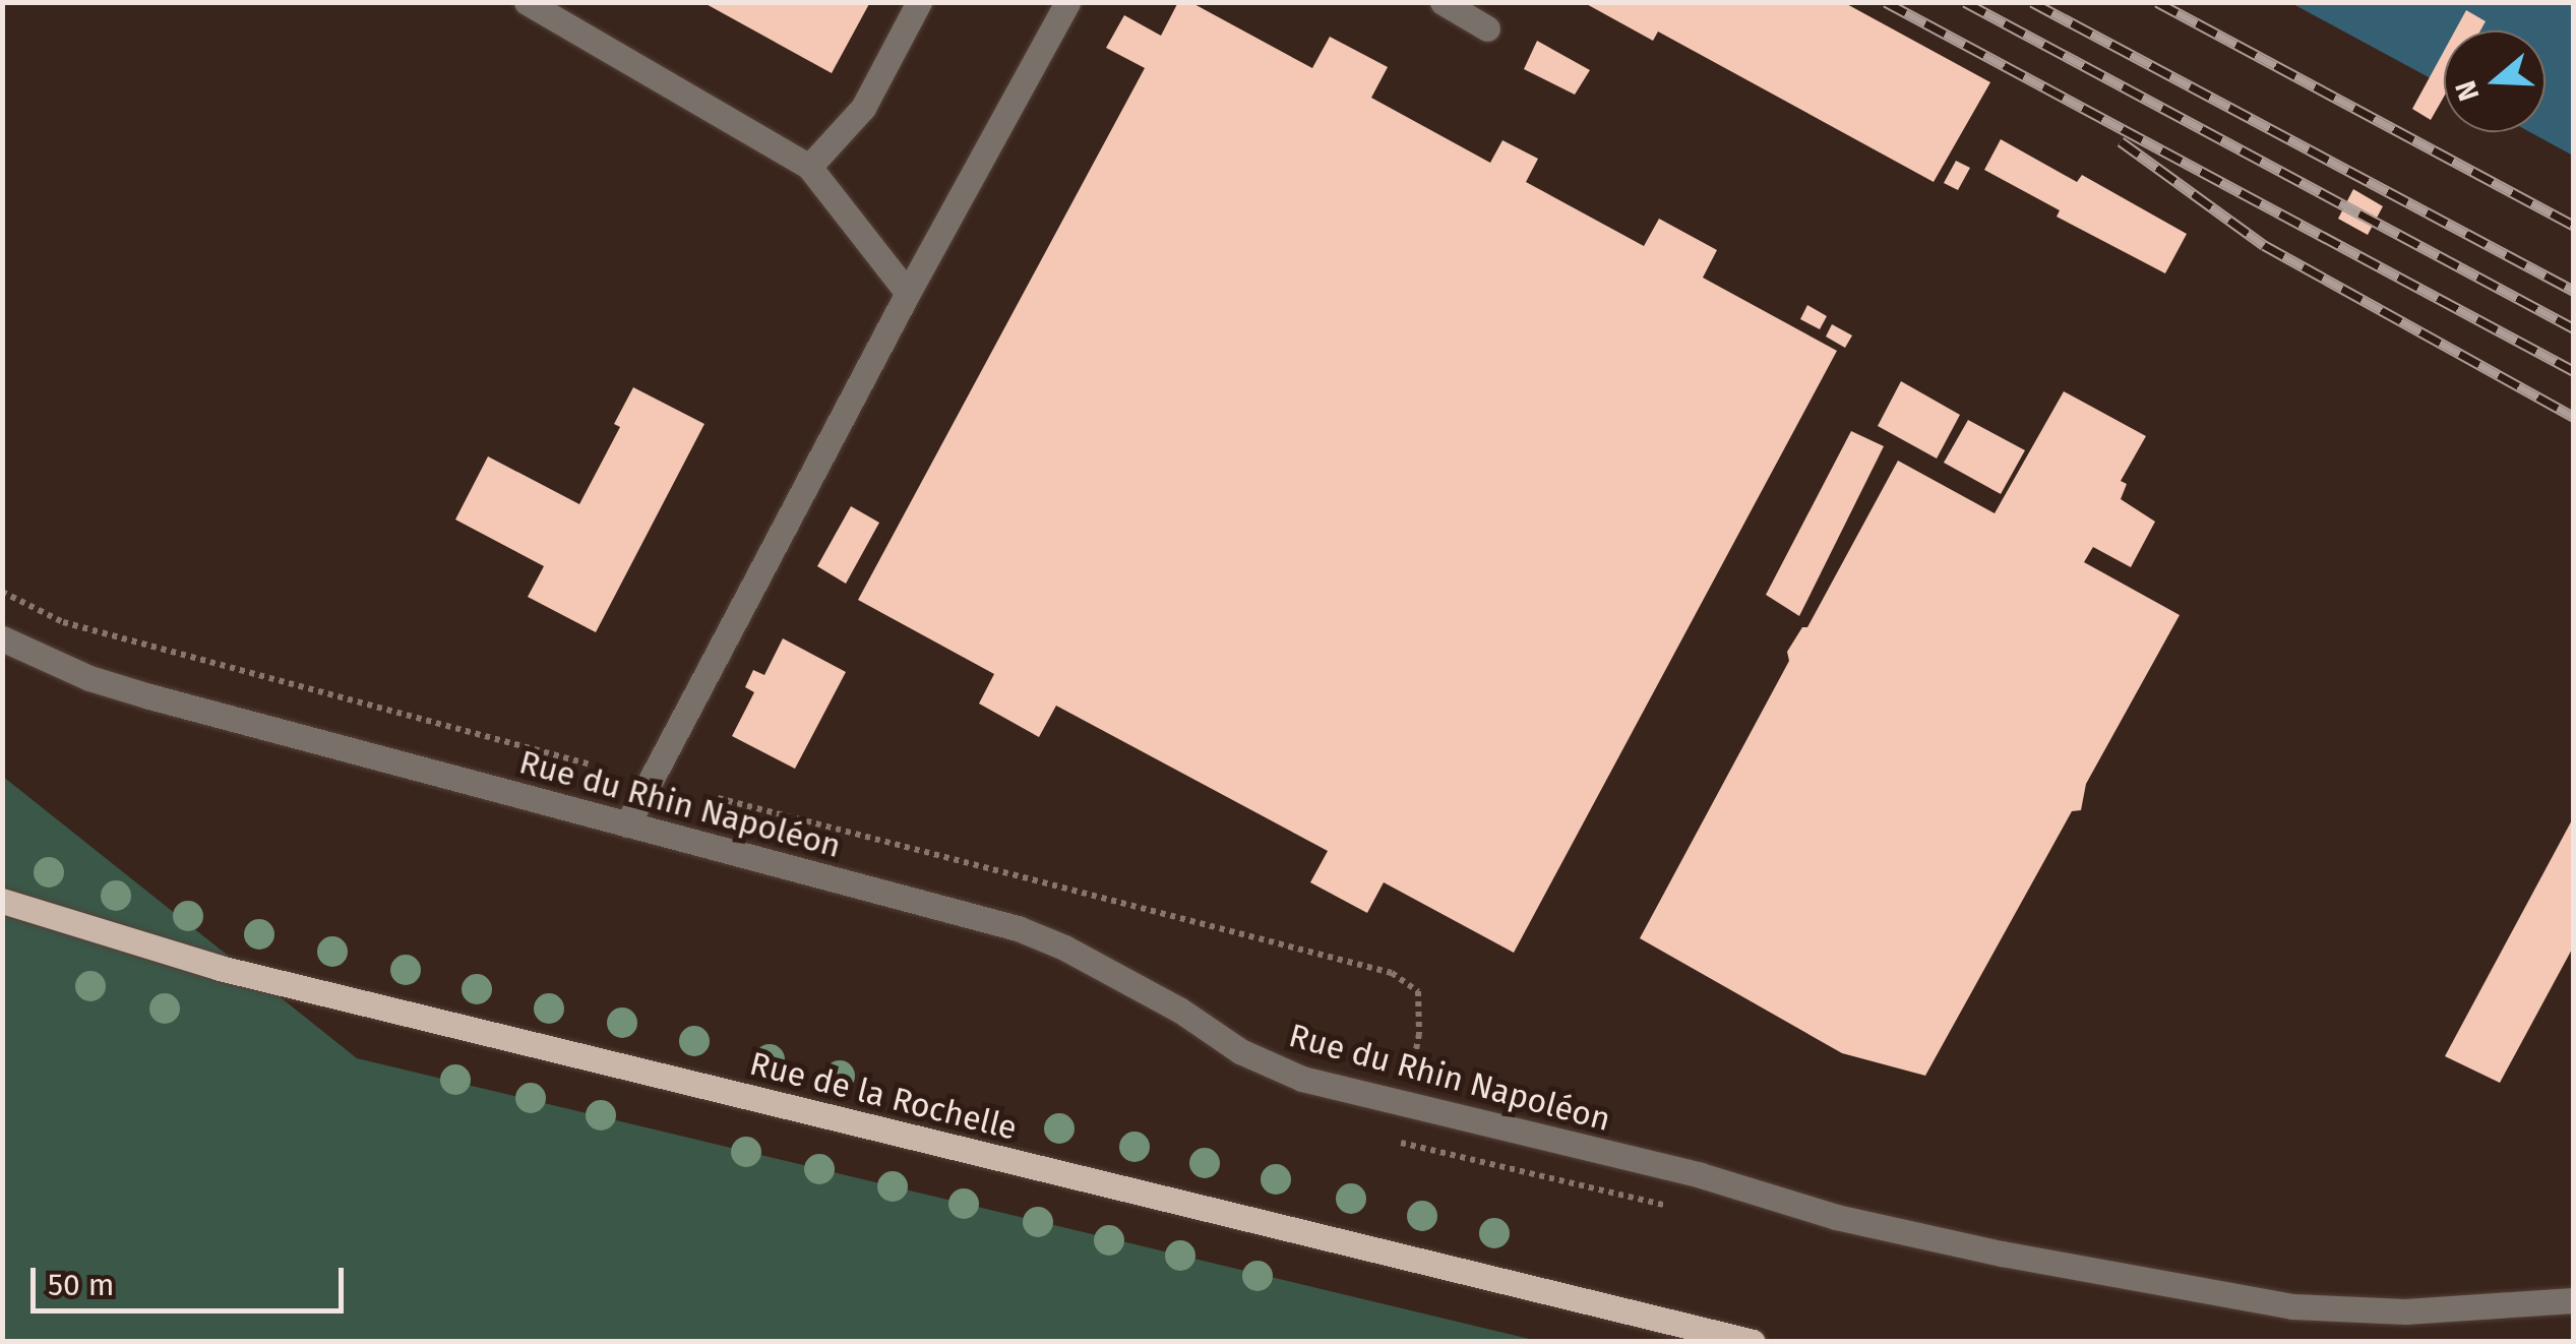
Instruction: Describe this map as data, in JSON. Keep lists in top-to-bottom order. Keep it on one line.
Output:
{"streets":{"main road":["Rue de la Rochelle"],"street":["Rue du Rhin Napoléon"]},"scale_bar":"50 m","north":"left"}
